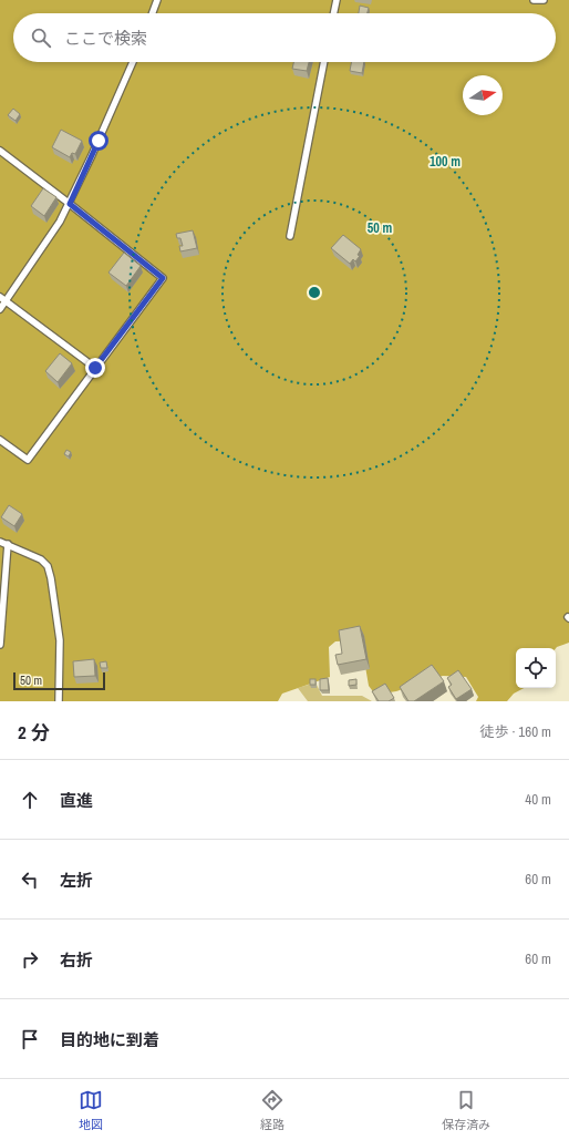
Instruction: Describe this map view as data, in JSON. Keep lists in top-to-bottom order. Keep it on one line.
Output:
{"scale_bar":"50 m","north":"right","page":{"search":"ここで検索","scale":"50 m","heading":["2 分","徒歩 · 160 m"],"list":[["直進","40 m"],["左折","60 m"],["右折","60 m"],"目的地に到着"],"nav":["地図","経路","保存済み"]},"rings":["100 m","50 m"]}
